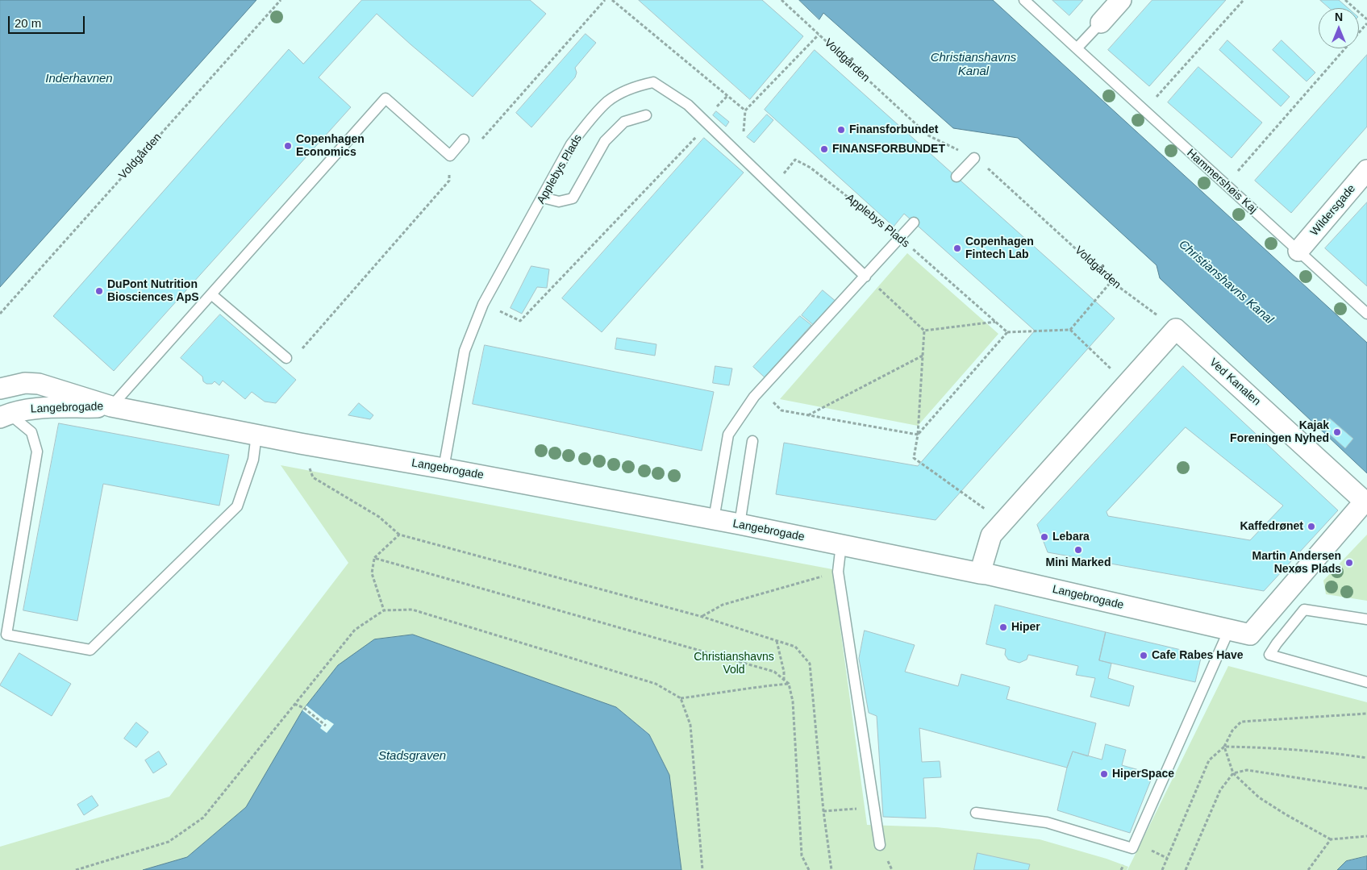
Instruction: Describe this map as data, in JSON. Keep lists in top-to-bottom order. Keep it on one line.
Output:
{"streets":{"street":["Wildersgade","Ved Kanalen","Langebrogade"],"lane":["Applebys Plads","Hammershøis Kaj"],"path":["Voldgården"]},"crossings":[["Voldgården","Ved Kanalen"],["Applebys Plads","Langebrogade"],["Hammershøis Kaj","Wildersgade"],["Ved Kanalen","Langebrogade"]],"water":["Christianshavns Kanal","Inderhavnen","Stadsgraven"],"parks":["Christianshavns Vold"],"places":["Finansforbundet","Copenhagen Economics","FINANSFORBUNDET","Copenhagen Fintech Lab","DuPont Nutrition Biosciences ApS","Kajak Foreningen Nyhed","Kaffedrønet","Lebara","Mini Marked","Martin Andersen Nexøs Plads","Hiper","Cafe Rabes Have","HiperSpace"],"scale_bar":"20 m","north":"top"}
